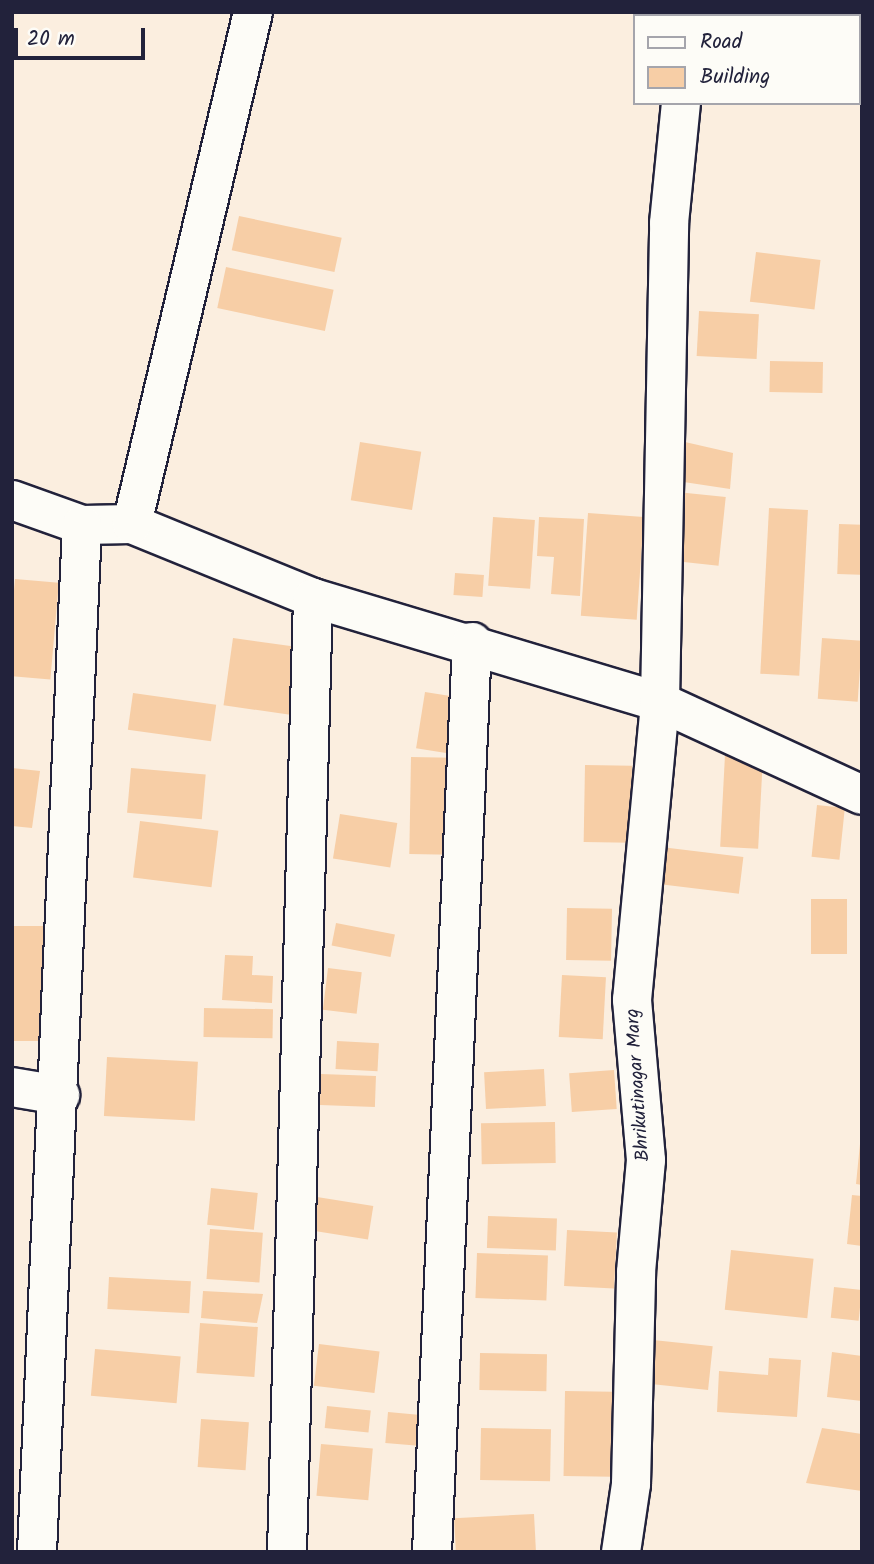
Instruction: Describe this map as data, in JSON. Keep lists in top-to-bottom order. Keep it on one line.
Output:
{"streets":{"street":["Bhrikutinagar Marg"]},"legend":["Road","Building"],"scale_bar":"20 m"}
